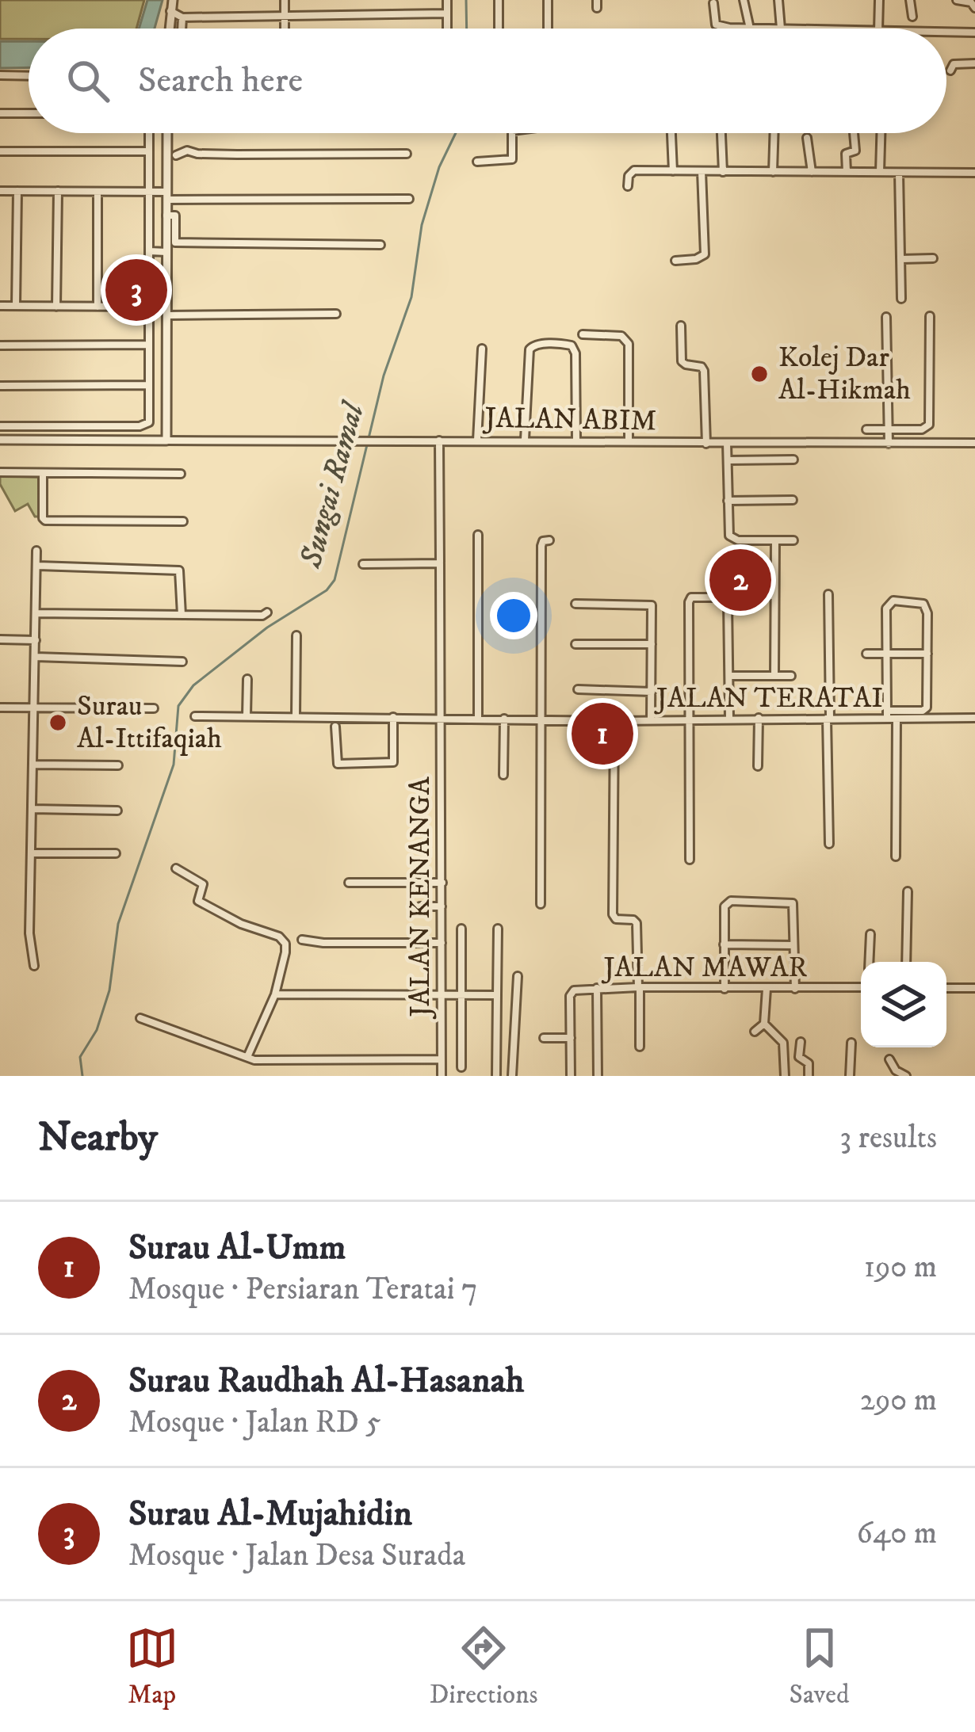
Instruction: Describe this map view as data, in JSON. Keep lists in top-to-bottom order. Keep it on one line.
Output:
{"streets":{"street":["JALAN ABIM","JALAN TERATAI","JALAN KENANGA","JALAN MAWAR"]},"crossings":[["JALAN ABIM","JALAN KENANGA"],["JALAN TERATAI","JALAN KENANGA"]],"water":["Sungai Ramal"],"places":["Kolej Dar Al-Hikmah","Surau Al-Ittifaqiah"],"page":{"search":"Search here","pins":["3","2","1"],"heading":["Nearby","3 results"],"list":[{"mark":"1","name":"Surau Al-Umm","note":"Mosque · Persiaran Teratai 7","value":"190 m"},{"mark":"2","name":"Surau Raudhah Al-Hasanah","note":"Mosque · Jalan RD 5","value":"290 m"},{"mark":"3","name":"Surau Al-Mujahidin","note":"Mosque · Jalan Desa Surada","value":"640 m"}],"nav":["Map","Directions","Saved"]}}
